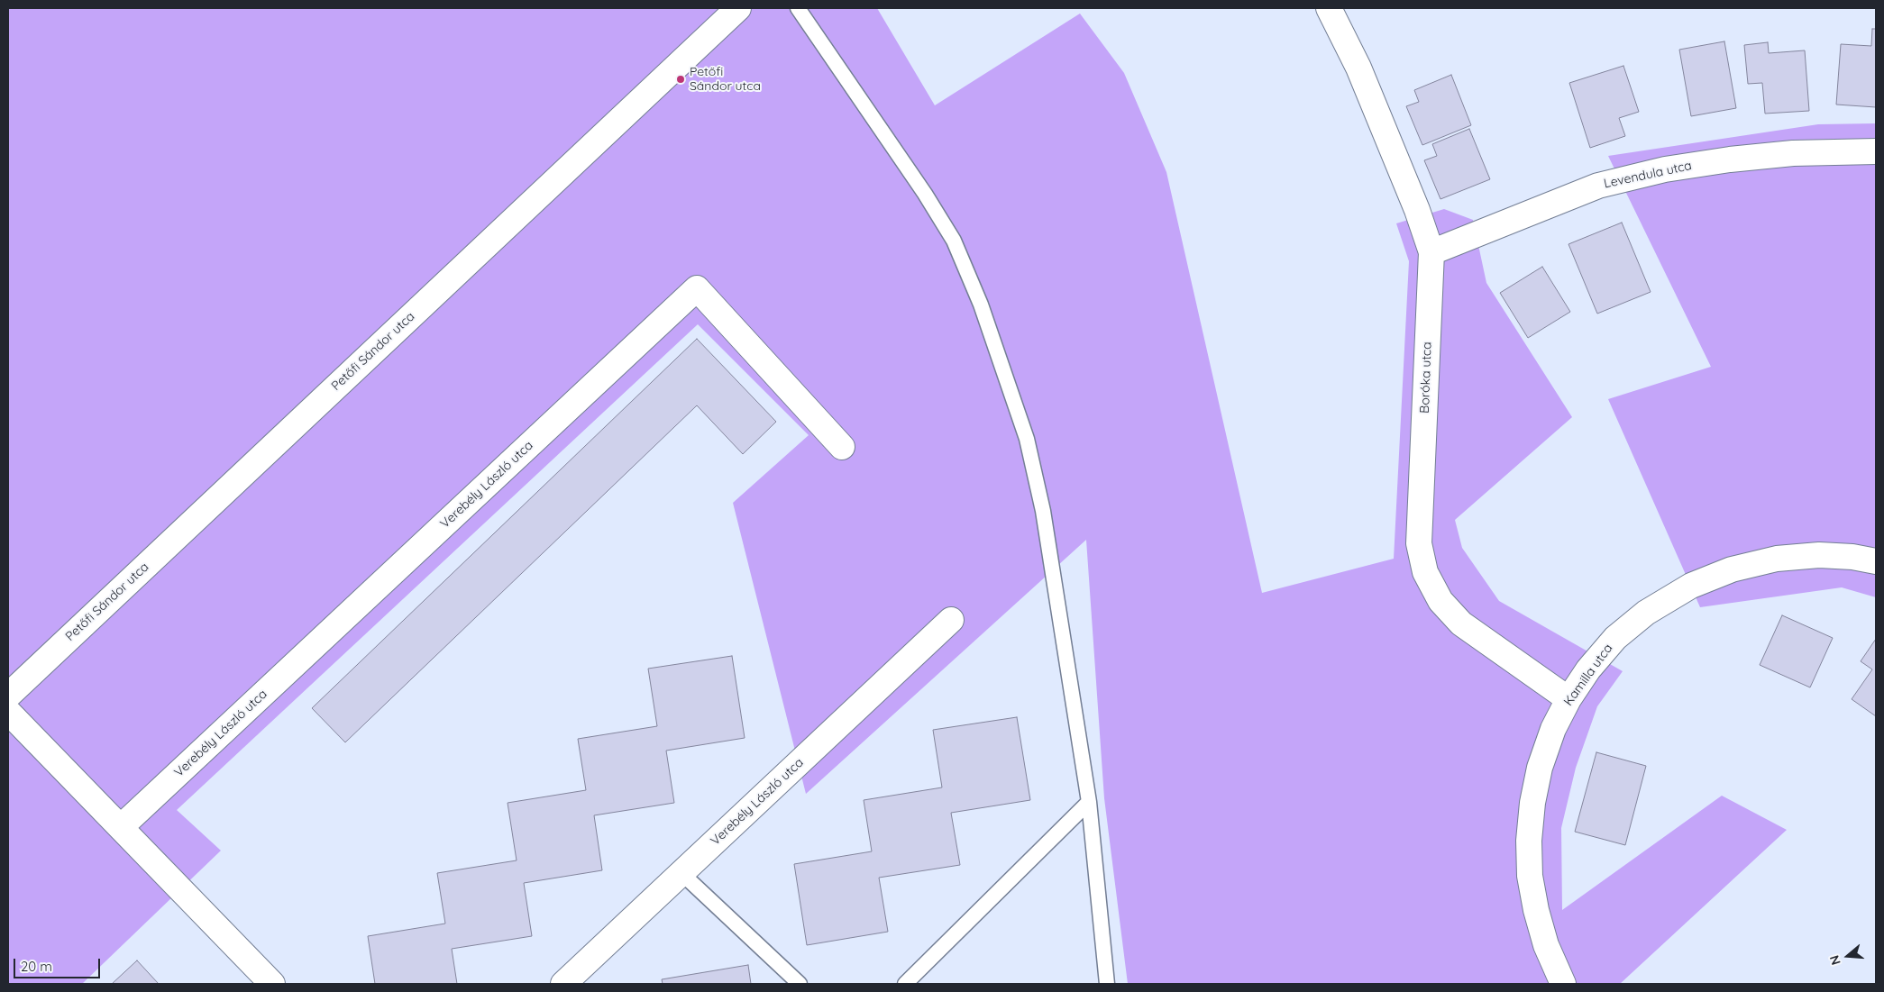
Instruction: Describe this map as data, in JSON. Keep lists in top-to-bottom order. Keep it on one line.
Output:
{"streets":{"street":["Levendula utca","Petőfi Sándor utca","Boróka utca","Verebély László utca","Kamilla utca"]},"crossings":[["Levendula utca","Boróka utca"],["Boróka utca","Kamilla utca"]],"places":["Petőfi Sándor utca"],"scale_bar":"20 m","north":"left"}
